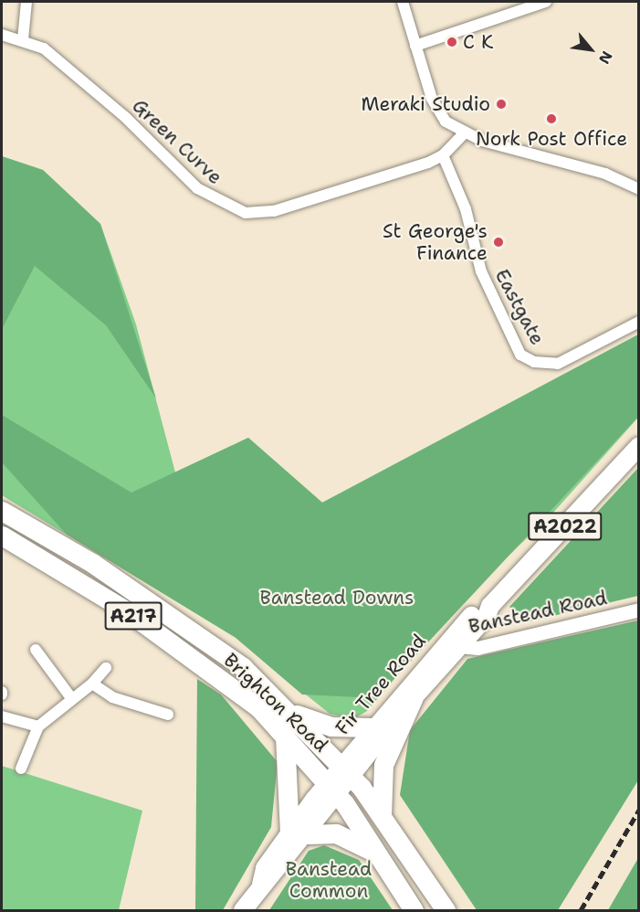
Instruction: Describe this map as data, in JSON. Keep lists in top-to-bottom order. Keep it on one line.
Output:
{"streets":{"highway":["A217","Brighton Road"],"main road":["A2022","Fir Tree Road"],"street":["Green Curve","Eastgate","Banstead Road"]},"crossings":[["Green Curve","Eastgate"],["Banstead Road","Fir Tree Road"],["Fir Tree Road","Brighton Road"]],"parks":["Banstead Downs","Banstead Common"],"places":["C K","Meraki Studio","Nork Post Office","St George's Finance"],"north":"bottom right"}
